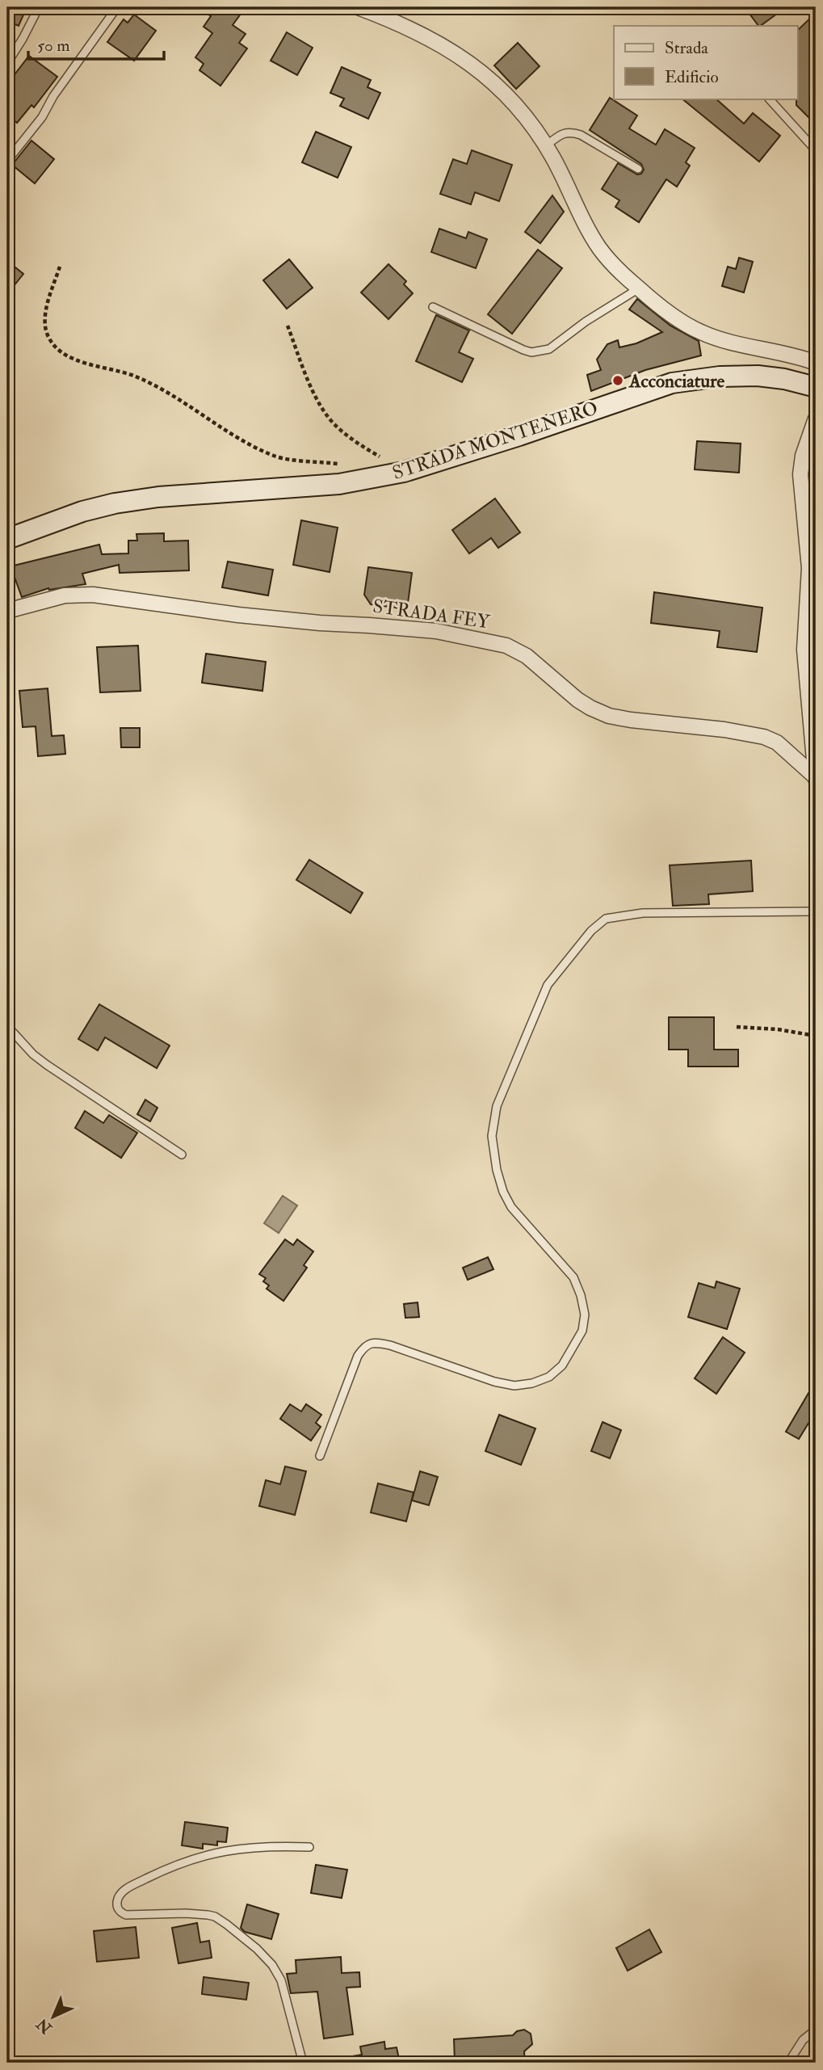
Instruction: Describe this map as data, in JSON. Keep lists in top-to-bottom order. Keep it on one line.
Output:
{"streets":{"main road":["STRADA MONTENERO"],"street":["STRADA FEY"]},"places":["Acconciature"],"legend":["Strada","Edificio"],"scale_bar":"50 m","north":"bottom left"}
